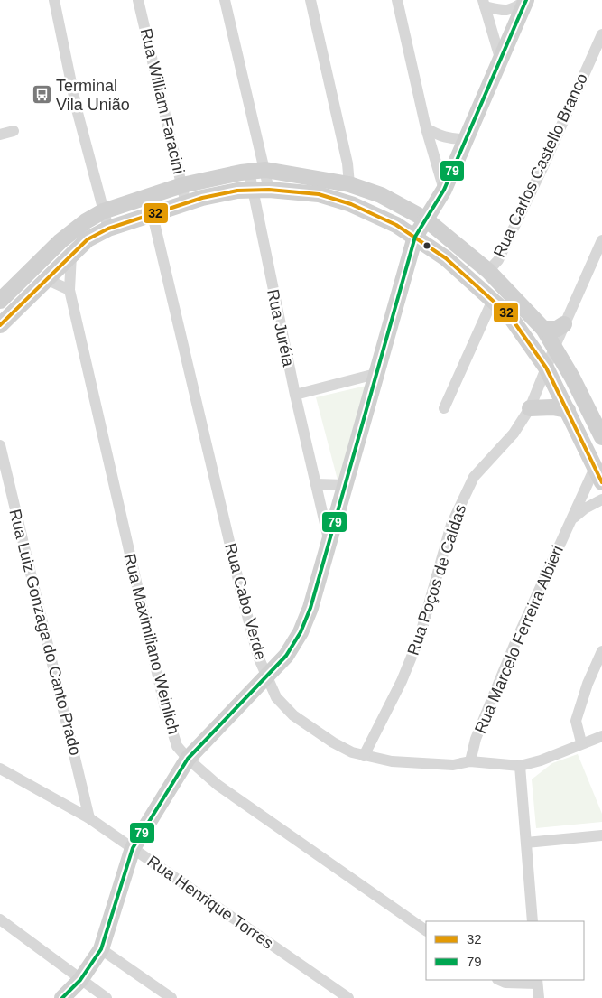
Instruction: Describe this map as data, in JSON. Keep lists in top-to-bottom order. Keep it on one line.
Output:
{"streets":{"street":["Rua William Faracini","Rua Carlos Castello Branco","Rua Juréia","Rua Poços de Caldas","Rua Cabo Verde","Rua Luiz Gonzaga do Canto Prado","Rua Marcelo Ferreira Albieri","Rua Maximiliano Weinlich","Rua Henrique Torres"]},"crossings":[["Rua Poços de Caldas","Rua Cabo Verde"],["Rua Cabo Verde","Rua Marcelo Ferreira Albieri"],["Rua Luiz Gonzaga do Canto Prado","Rua Henrique Torres"]],"places":{"bus stop":["Terminal Vila União"]},"lines":["transit line 79","transit line 32"],"legend":["32","79"]}
